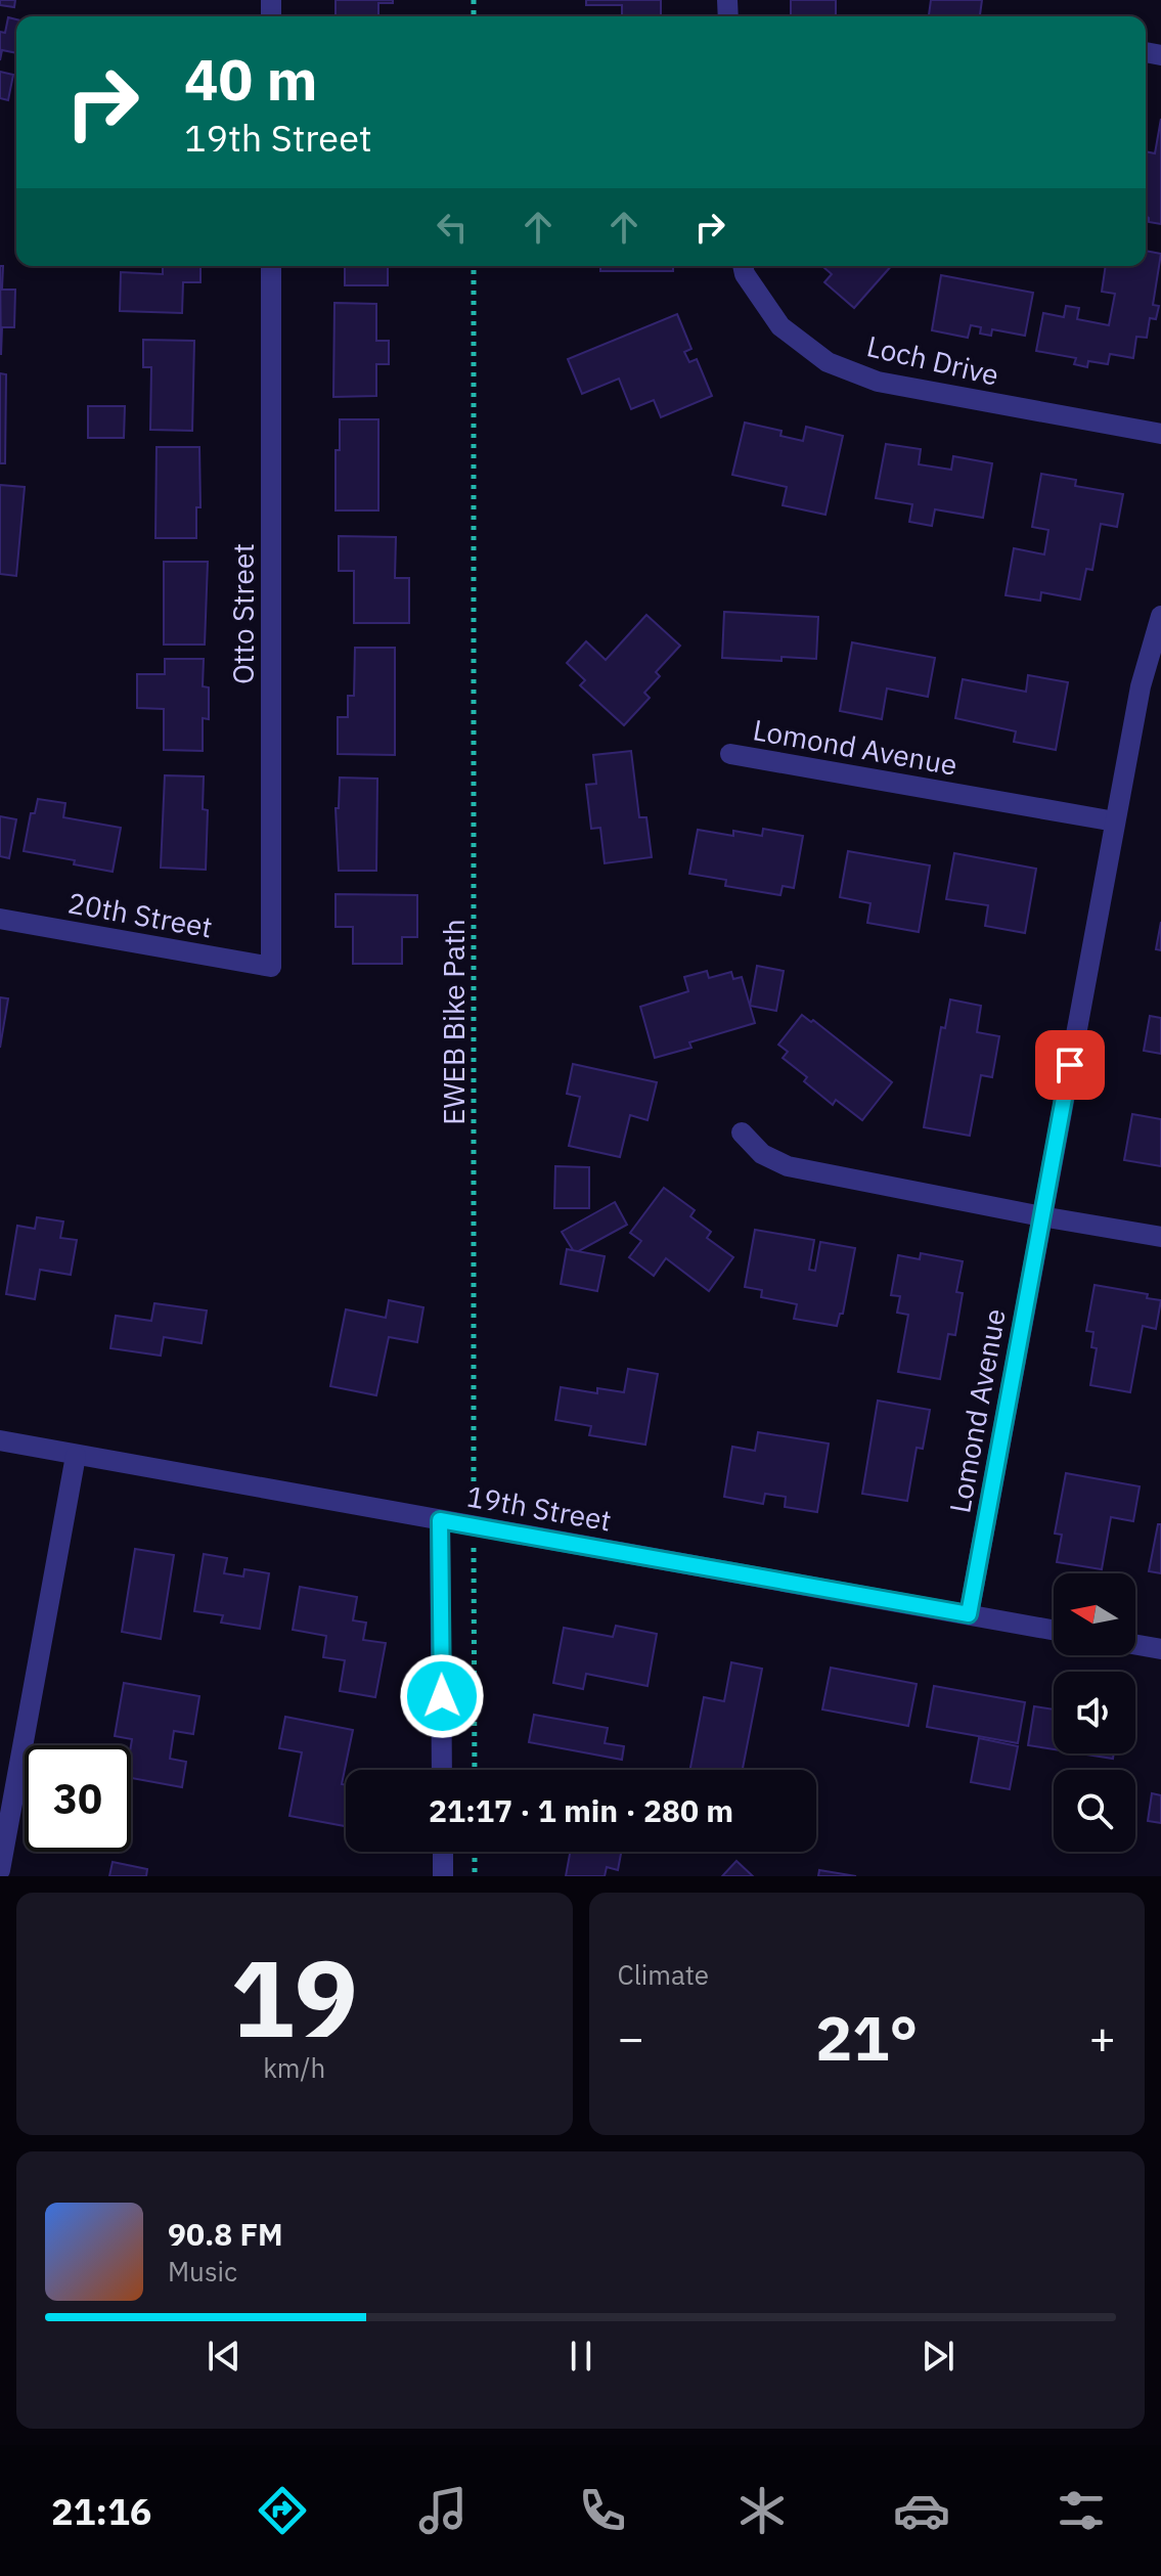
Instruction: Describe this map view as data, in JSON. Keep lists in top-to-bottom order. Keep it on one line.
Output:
{"streets":{"street":["Loch Drive","Otto Street","Lomond Avenue","20th Street","19th Street"],"path":["EWEB Bike Path"]},"crossings":[["Otto Street","20th Street"],["Lomond Avenue","19th Street"],["EWEB Bike Path","19th Street"]],"north":"left","page":{"turn":["40 m","19th Street"],"limit":"30","trip":"21:17 · 1 min · 280 m","tile":[["19","km/h"],"Climate"],"heat":["−","21°","+"],"song":["90.8 FM","Music"],"tabs":"21:16"}}
